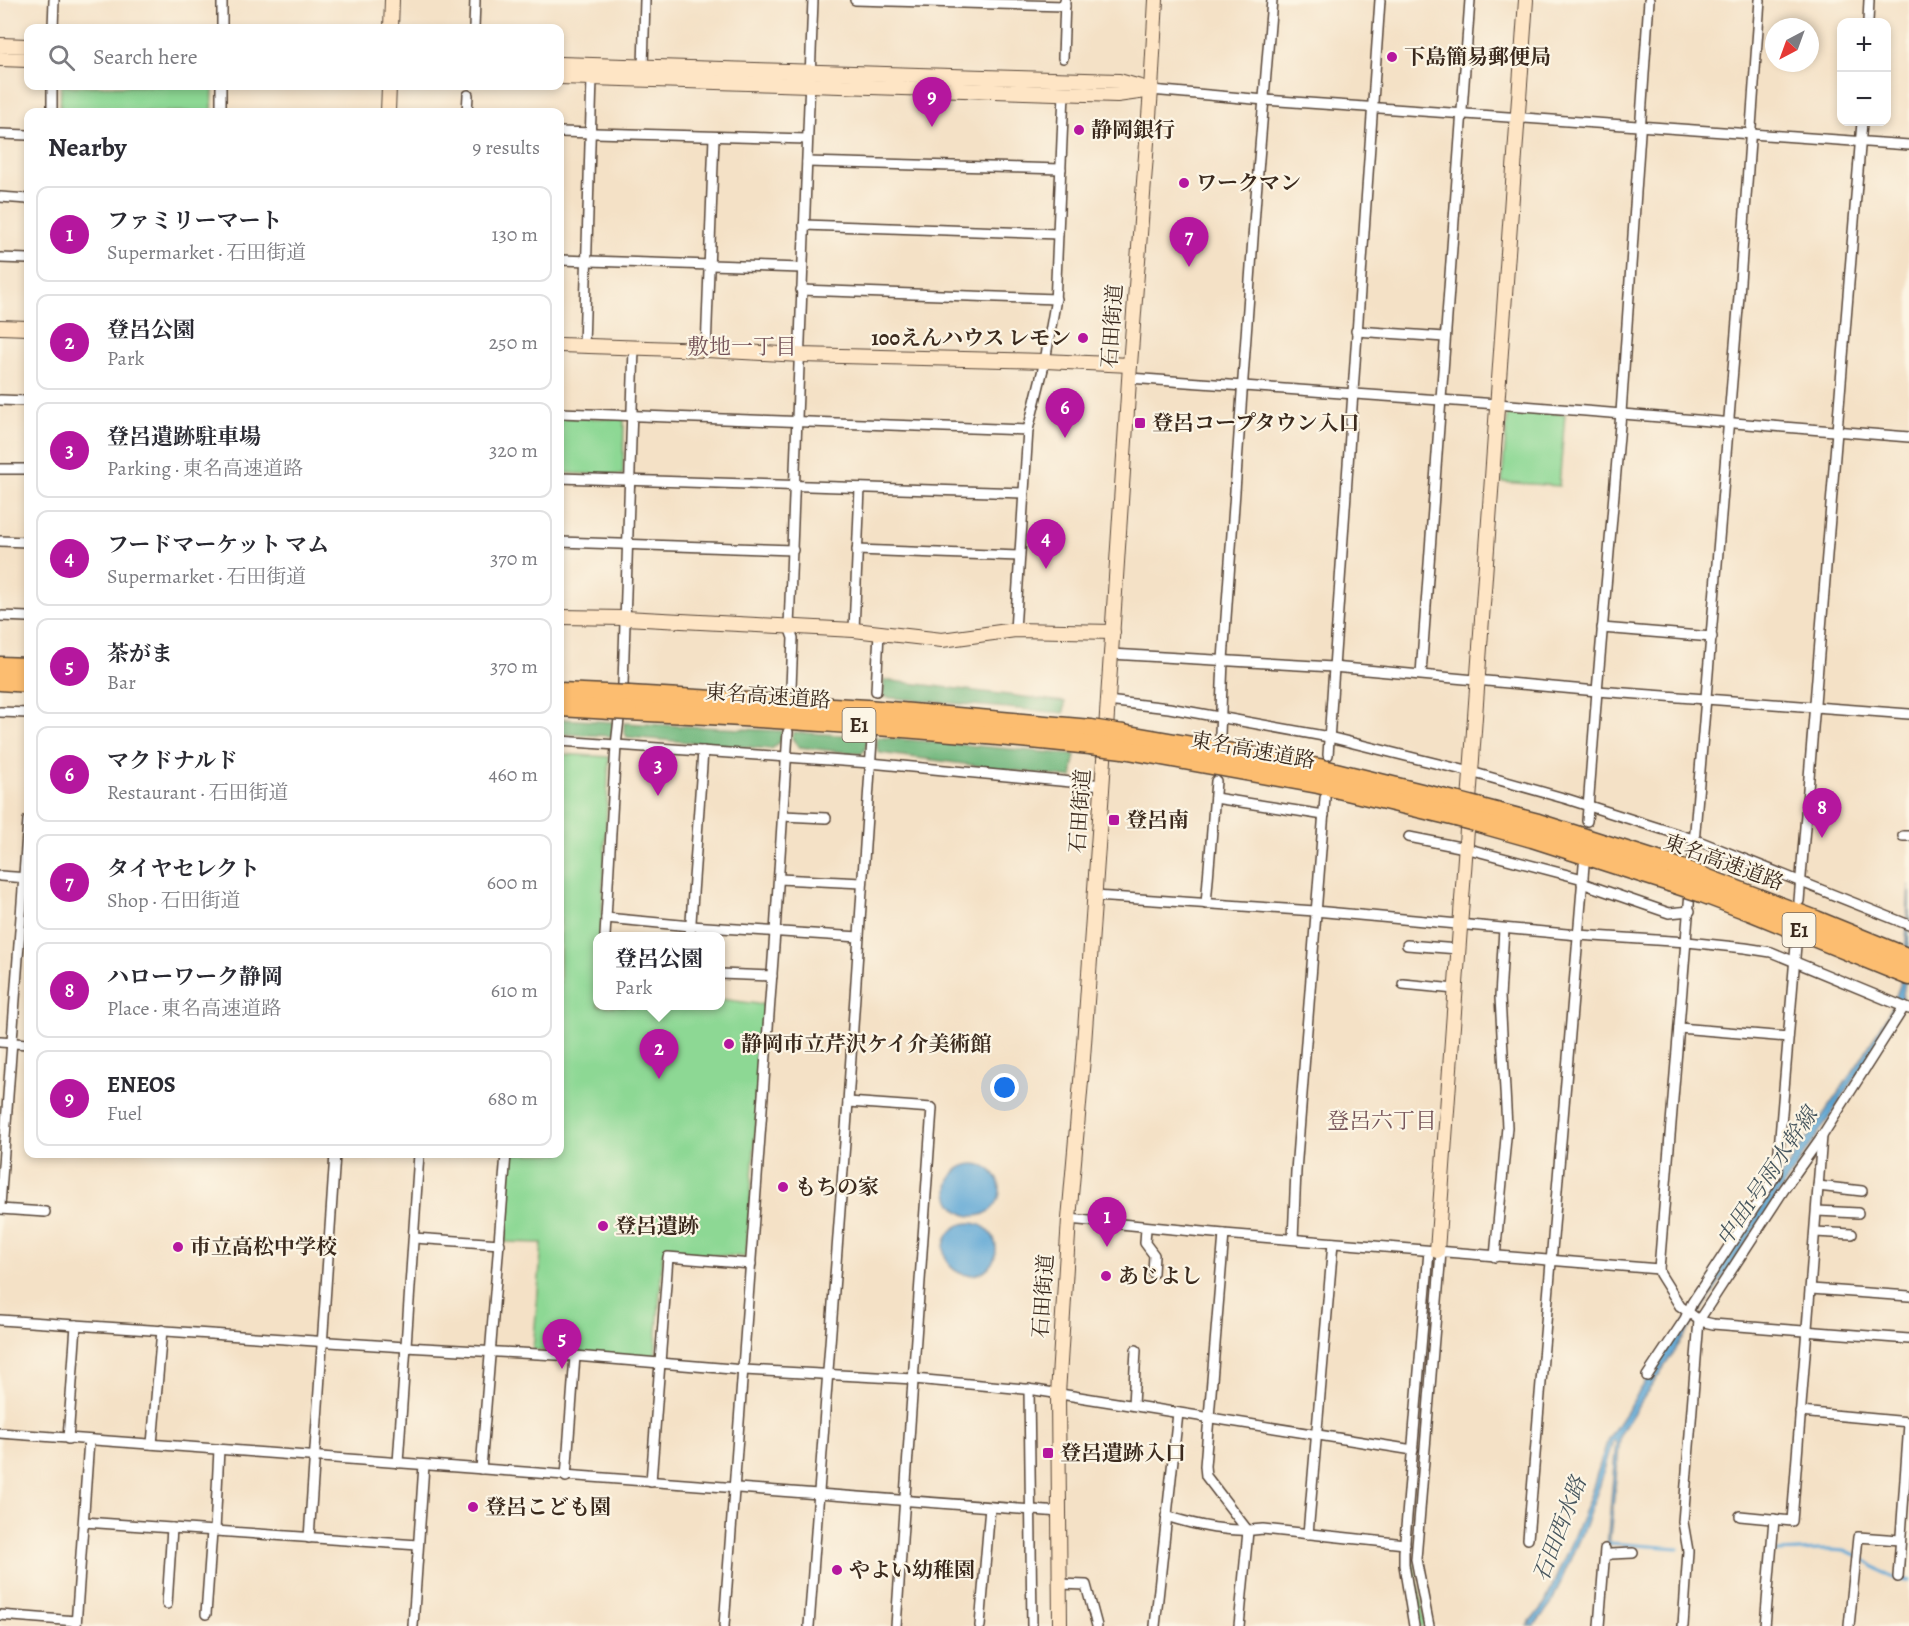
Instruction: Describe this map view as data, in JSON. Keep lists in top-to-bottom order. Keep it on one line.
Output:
{"streets":{"highway":["東名高速道路","E1"],"street":["石田街道"]},"districts":["敷地一丁目","登呂六丁目"],"water":["中田1号雨水幹線","石田西水路"],"places":{"other":["下島簡易郵便局","静岡銀行","ワークマン","100えんハウス レモン","静岡市立芹沢ケイ介美術館","もちの家","登呂遺跡","市立高松中学校","あじよし","登呂こども園","やよい幼稚園"],"transit":["登呂コープタウン入口","登呂南","登呂遺跡入口"]},"north":"bottom left","page":{"map_buttons":["+","−"],"search":"Search here","pins":["9","7","6","4","3","8","2","1","5"],"heading":["Nearby","9 results"],"list":[{"mark":"1","name":"ファミリーマート","note":"Supermarket · 石田街道","value":"130 m"},{"mark":"2","name":"登呂公園","note":"Park","value":"250 m"},{"mark":"3","name":"登呂遺跡駐車場","note":"Parking · 東名高速道路","value":"320 m"},{"mark":"4","name":"フードマーケット マム","note":"Supermarket · 石田街道","value":"370 m"},{"mark":"5","name":"茶がま","note":"Bar","value":"370 m"},{"mark":"6","name":"マクドナルド","note":"Restaurant · 石田街道","value":"460 m"},{"mark":"7","name":"タイヤセレクト","note":"Shop · 石田街道","value":"600 m"},{"mark":"8","name":"ハローワーク静岡","note":"Place · 東名高速道路","value":"610 m"},{"mark":"9","name":"ENEOS","note":"Fuel","value":"680 m"}],"popup":["登呂公園","Park"]}}
